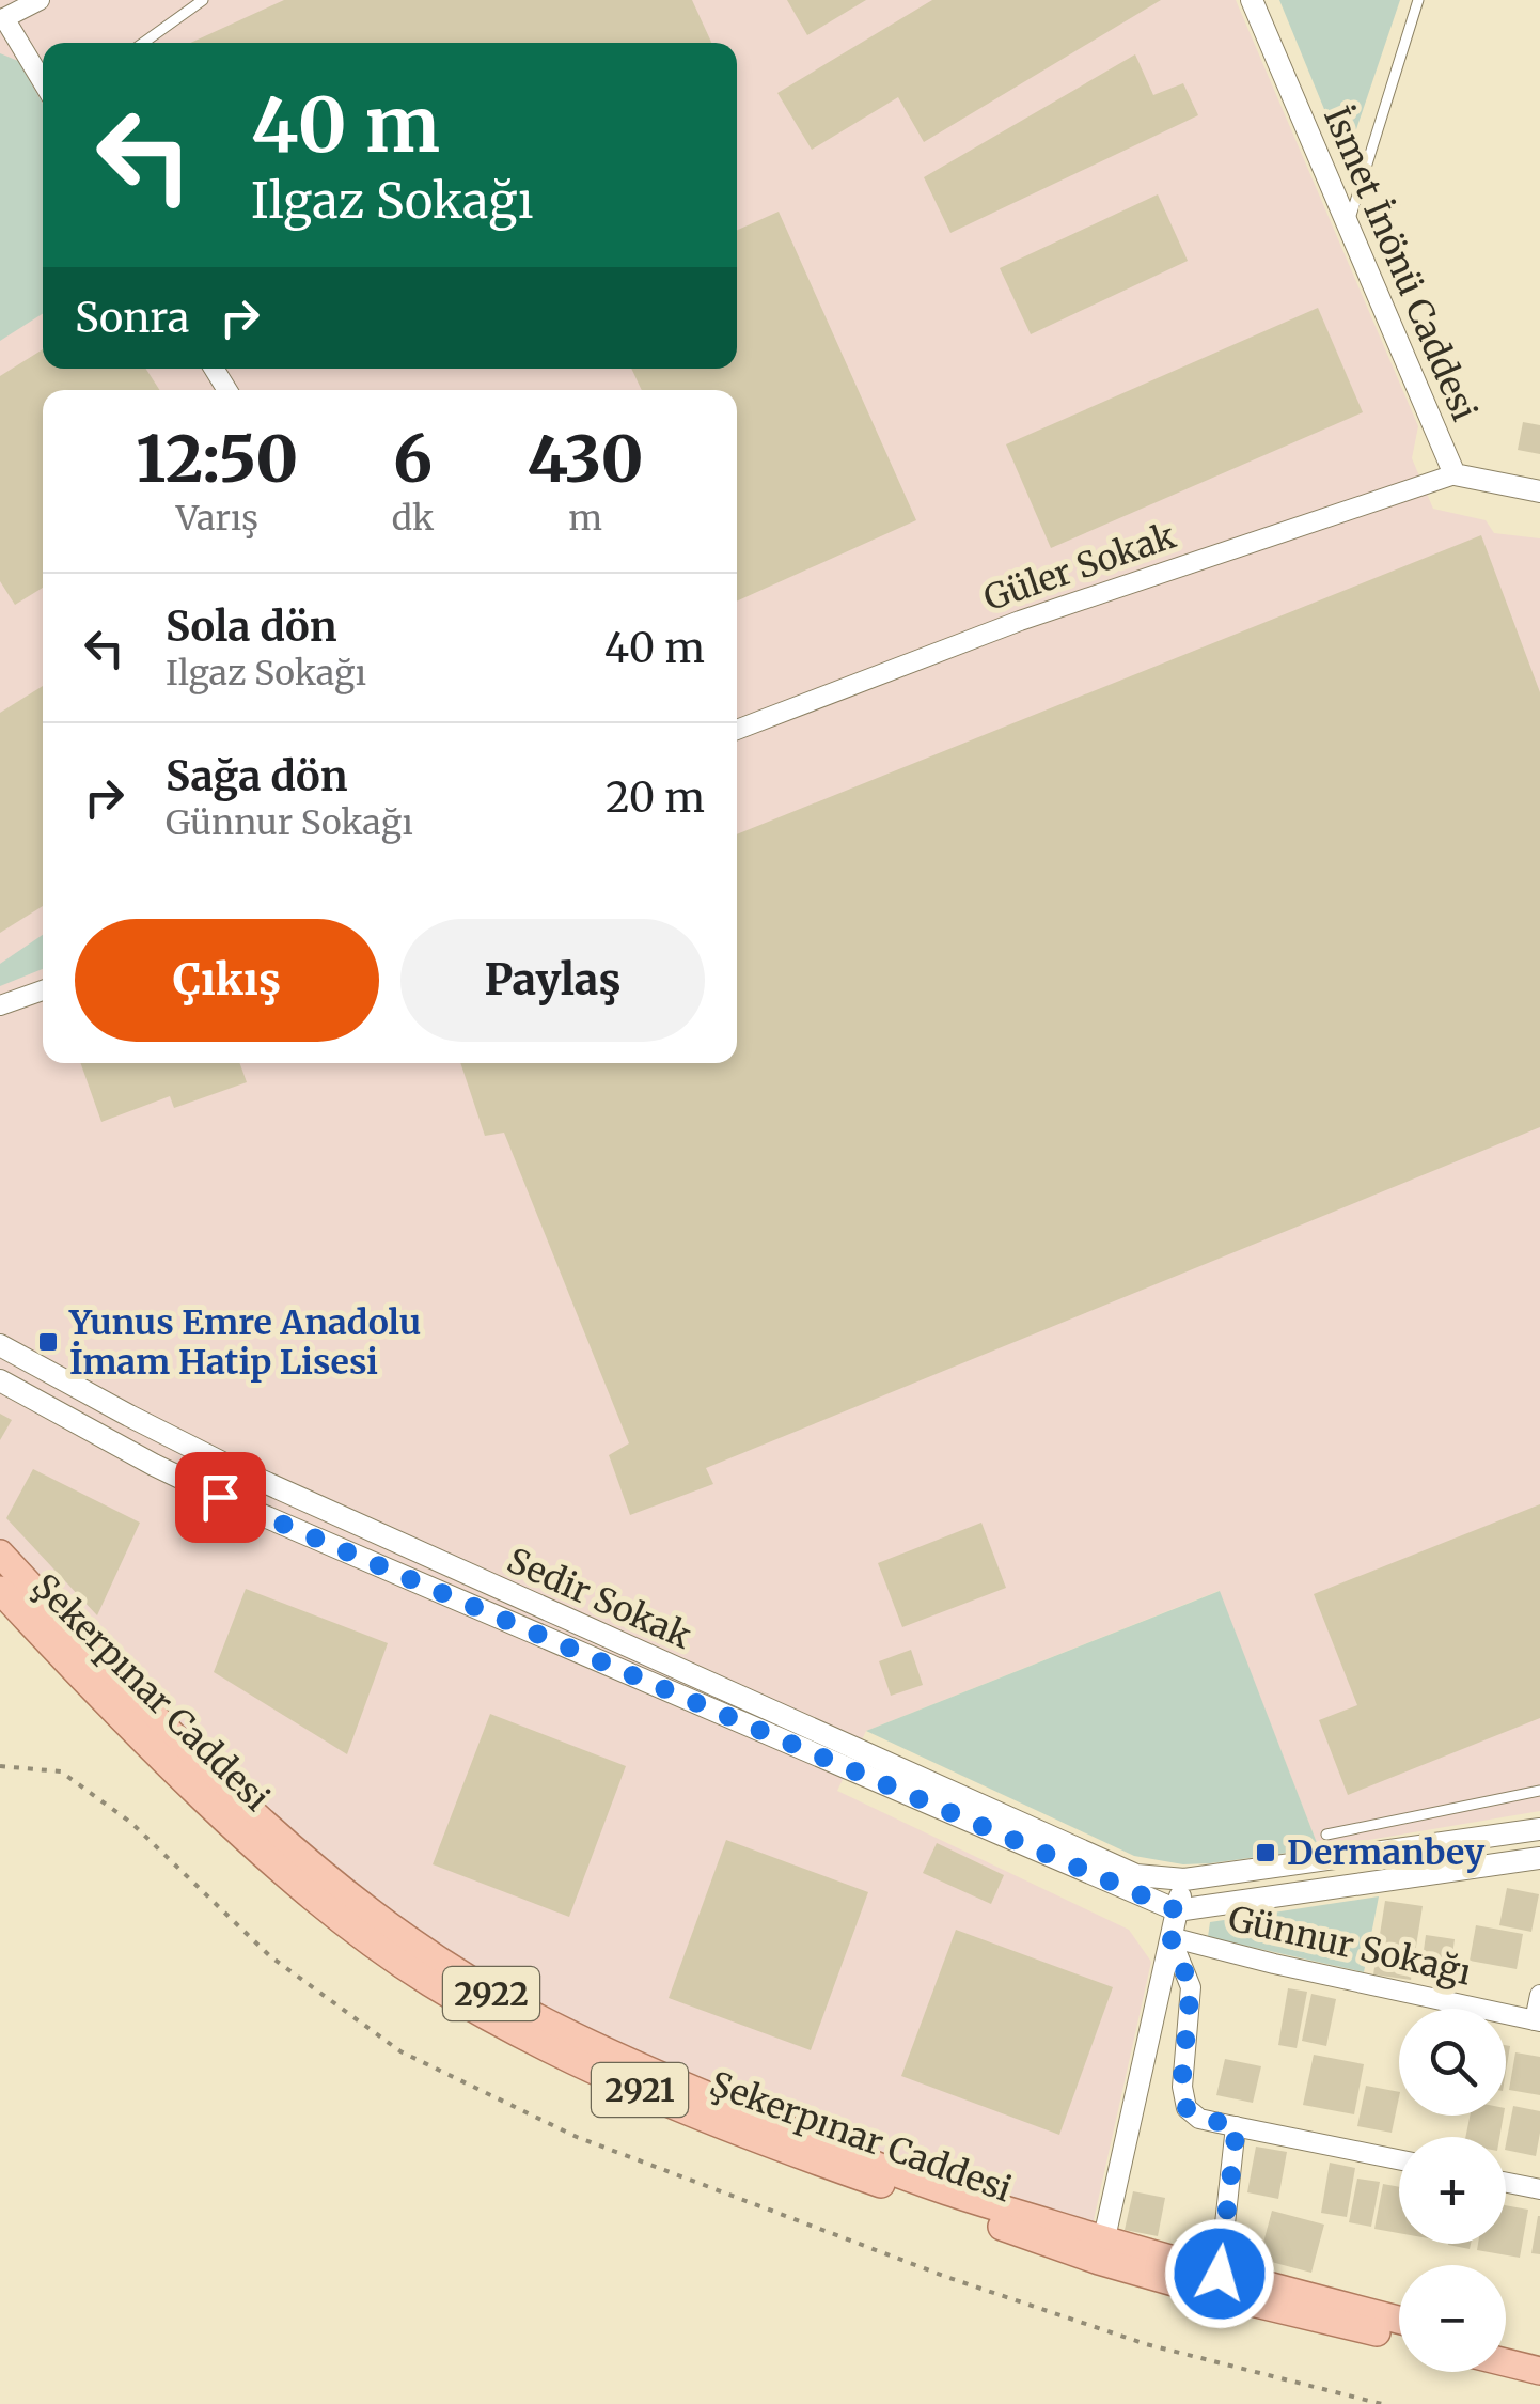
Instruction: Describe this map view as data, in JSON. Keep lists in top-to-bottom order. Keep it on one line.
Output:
{"streets":{"main road":["Şekerpınar Caddesi","2922","2921"],"street":["İsmet İnönü Caddesi","Güler Sokak","Sedir Sokak","Günnur Sokağı"]},"crossings":[["İsmet İnönü Caddesi","Güler Sokak"],["Şekerpınar Caddesi","2922"]],"places":{"transit":["Yunus Emre Anadolu İmam Hatip Lisesi","Dermanbey"]},"page":{"turn":["40 m","Ilgaz Sokağı"],"then":"Sonra","eta":["12:50","Varış","6","dk","430","m"],"list":[{"name":"Sola dön","note":"Ilgaz Sokağı","value":"40 m"},{"name":"Sağa dön","note":"Günnur Sokağı","value":"20 m"}],"buttons":["Çıkış","Paylaş"],"map_buttons":["+","−"]}}
